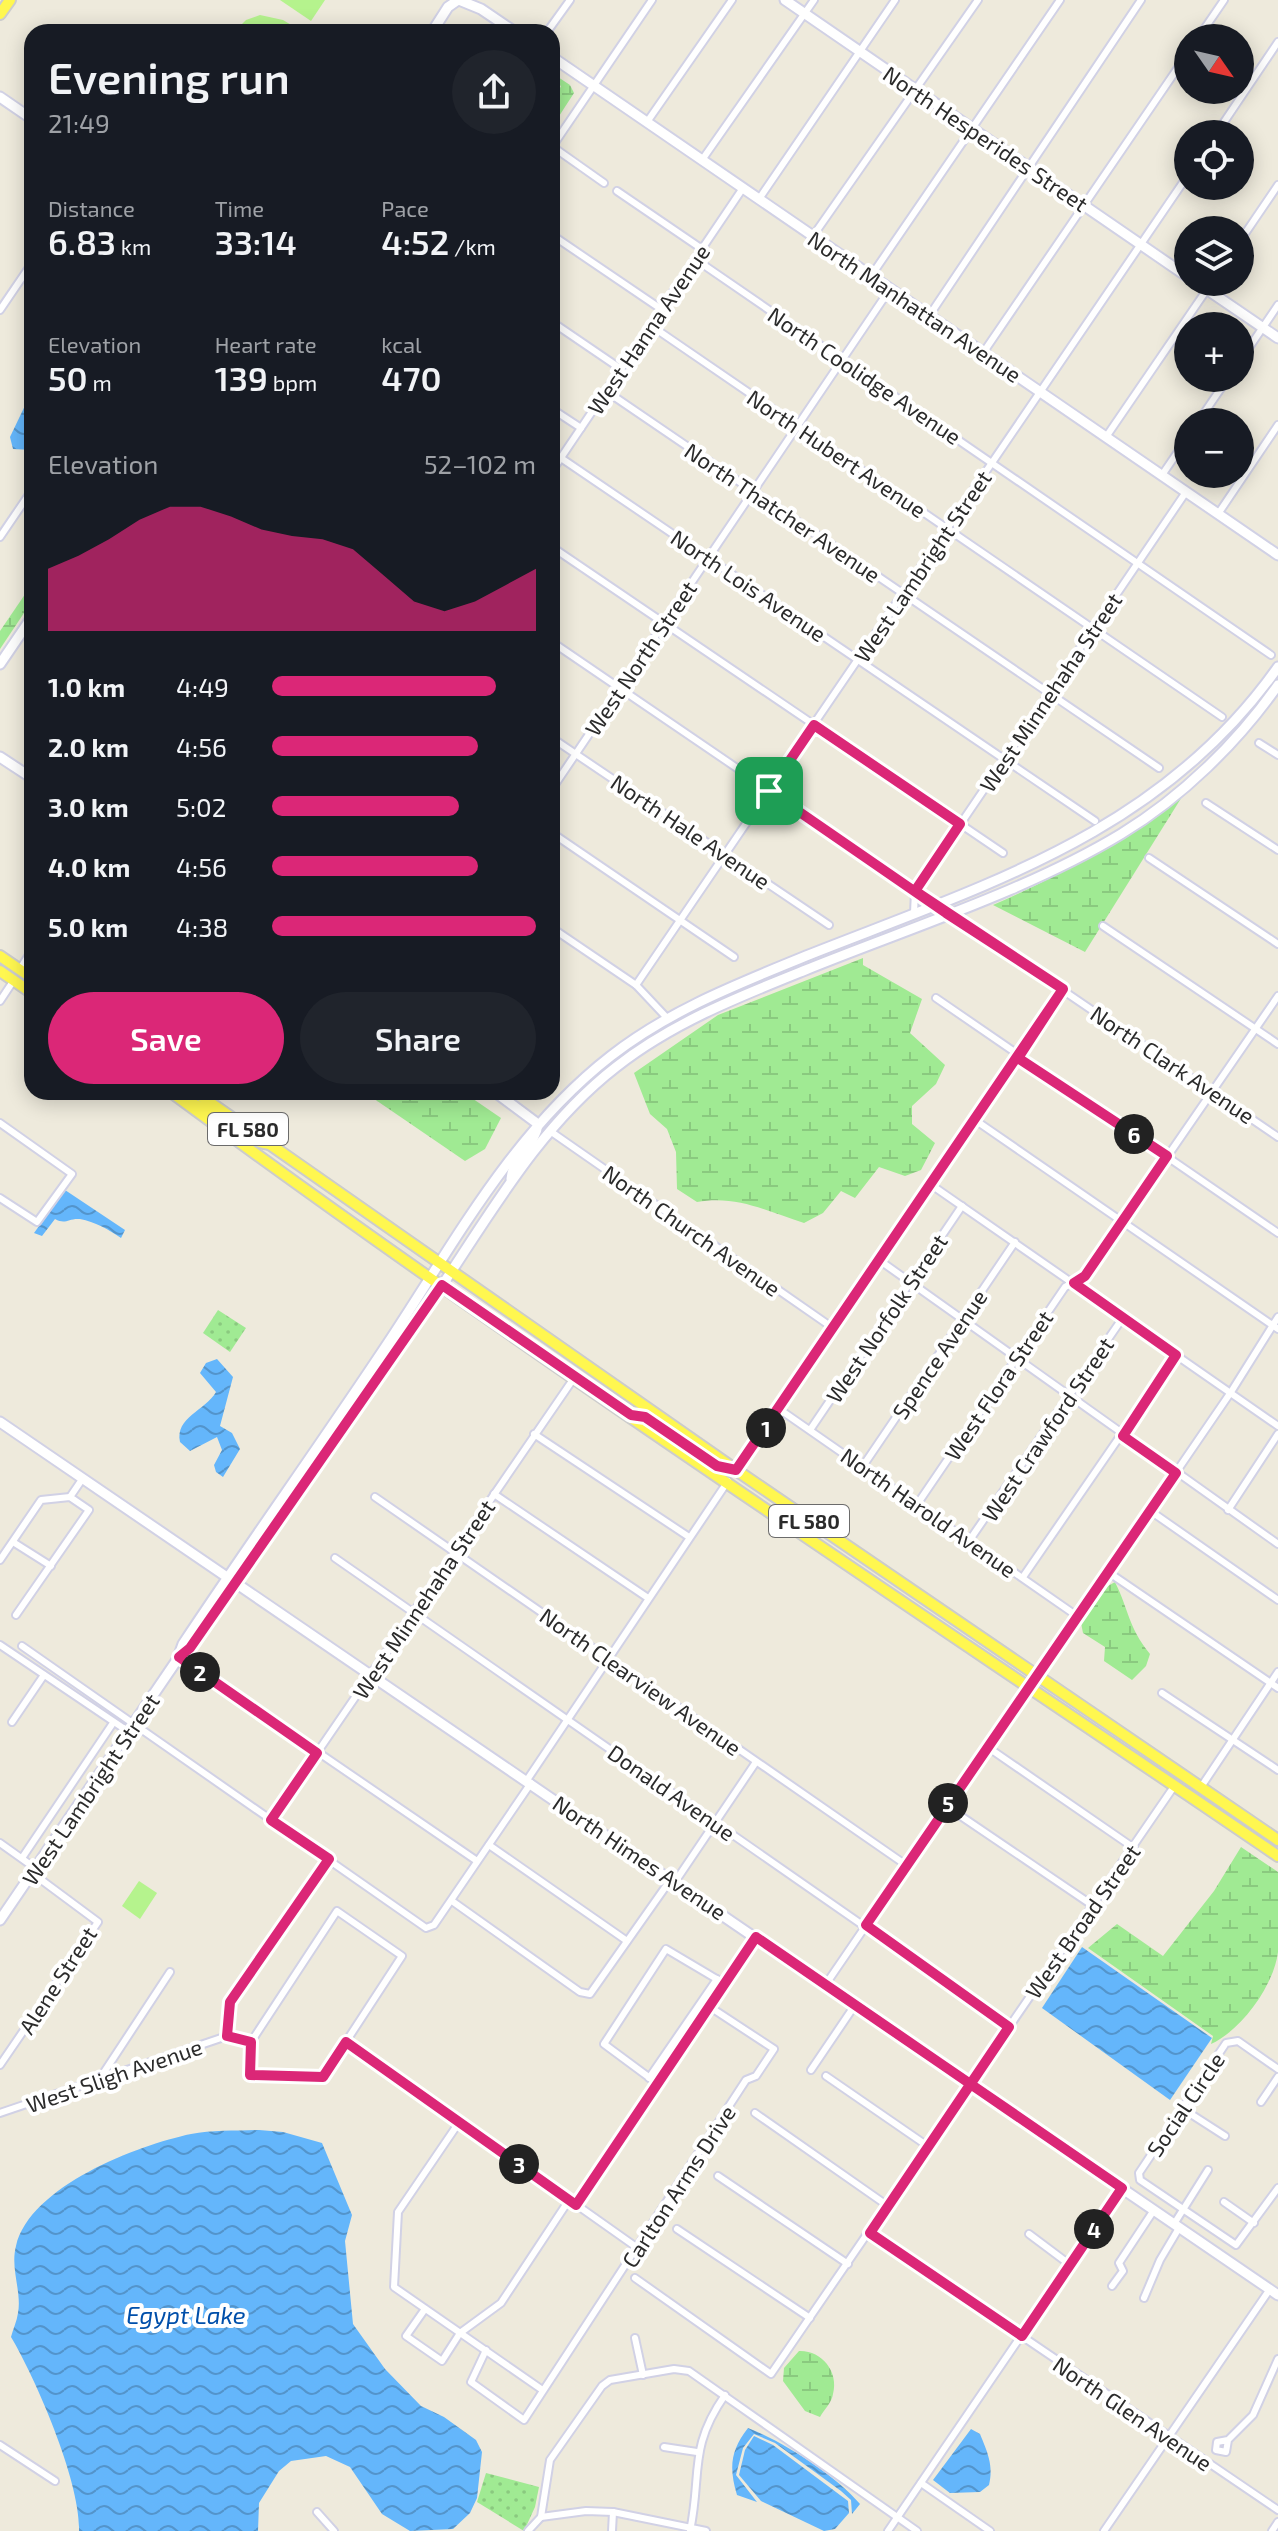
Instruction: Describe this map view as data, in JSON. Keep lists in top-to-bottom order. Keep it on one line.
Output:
{"streets":{"main road":["North Hesperides Street","North Manhattan Avenue","West Lambright Street","FL 580","North Himes Avenue"],"street":["West Hanna Avenue","North Coolidge Avenue","North Hubert Avenue","North Thatcher Avenue","North Lois Avenue","West North Street","West Minnehaha Street","North Hale Avenue","North Clark Avenue","North Church Avenue","West Norfolk Street","Spence Avenue","West Flora Street","West Crawford Street","North Harold Avenue","North Clearview Avenue","Donald Avenue","West Broad Street","Alene Street","West Sligh Avenue","Social Circle","Carlton Arms Drive","North Glen Avenue"]},"crossings":[["North Hesperides Street","West Lambright Street"],["North Manhattan Avenue","West Hanna Avenue"],["North Manhattan Avenue","West Lambright Street"],["North Manhattan Avenue","West North Street"],["North Manhattan Avenue","West Minnehaha Street"],["West Hanna Avenue","North Coolidge Avenue"],["West Hanna Avenue","North Hubert Avenue"],["West Hanna Avenue","North Thatcher Avenue"],["West Hanna Avenue","North Lois Avenue"],["North Coolidge Avenue","West Lambright Street"],["North Coolidge Avenue","West North Street"],["North Coolidge Avenue","West Minnehaha Street"],["North Hubert Avenue","West Lambright Street"],["North Hubert Avenue","West North Street"],["North Hubert Avenue","West Minnehaha Street"],["North Thatcher Avenue","West Lambright Street"],["North Thatcher Avenue","West North Street"],["North Thatcher Avenue","West Minnehaha Street"],["West Lambright Street","North Lois Avenue"],["West Lambright Street","North Hale Avenue"],["West Lambright Street","North Clark Avenue"],["West Lambright Street","FL 580"],["West Lambright Street","North Himes Avenue"],["West Lambright Street","Alene Street"],["North Lois Avenue","West North Street"],["North Lois Avenue","West Minnehaha Street"],["West North Street","North Hale Avenue"],["West North Street","North Clark Avenue"],["West Minnehaha Street","North Clark Avenue"],["West Minnehaha Street","FL 580"],["West Minnehaha Street","North Clearview Avenue"],["West Minnehaha Street","Donald Avenue"],["West Minnehaha Street","North Himes Avenue"],["North Clark Avenue","West Flora Street"],["FL 580","West Broad Street"],["West Norfolk Street","North Harold Avenue"],["Spence Avenue","North Harold Avenue"],["West Flora Street","North Harold Avenue"],["West Crawford Street","North Harold Avenue"],["Donald Avenue","West Broad Street"],["North Himes Avenue","West Broad Street"],["West Broad Street","North Glen Avenue"]],"water":["Egypt Lake"],"north":"bottom right","page":{"map_buttons":["+","−"],"heading":["Evening run","21:49"],"stats":[["Distance","6.83 km"],["Time","33:14"],["Pace","4:52 /km"],["Elevation","50 m"],["Heart rate","139 bpm"],["kcal","470"]],"chart":["Elevation","52–102 m"],"list":[{"name":"1.0 km","note":"4:49"},{"name":"2.0 km","note":"4:56"},{"name":"3.0 km","note":"5:02"},{"name":"4.0 km","note":"4:56"},{"name":"5.0 km","note":"4:38"}],"buttons":["Save","Share"],"pins":["6","1","2","5","3","4"]}}
